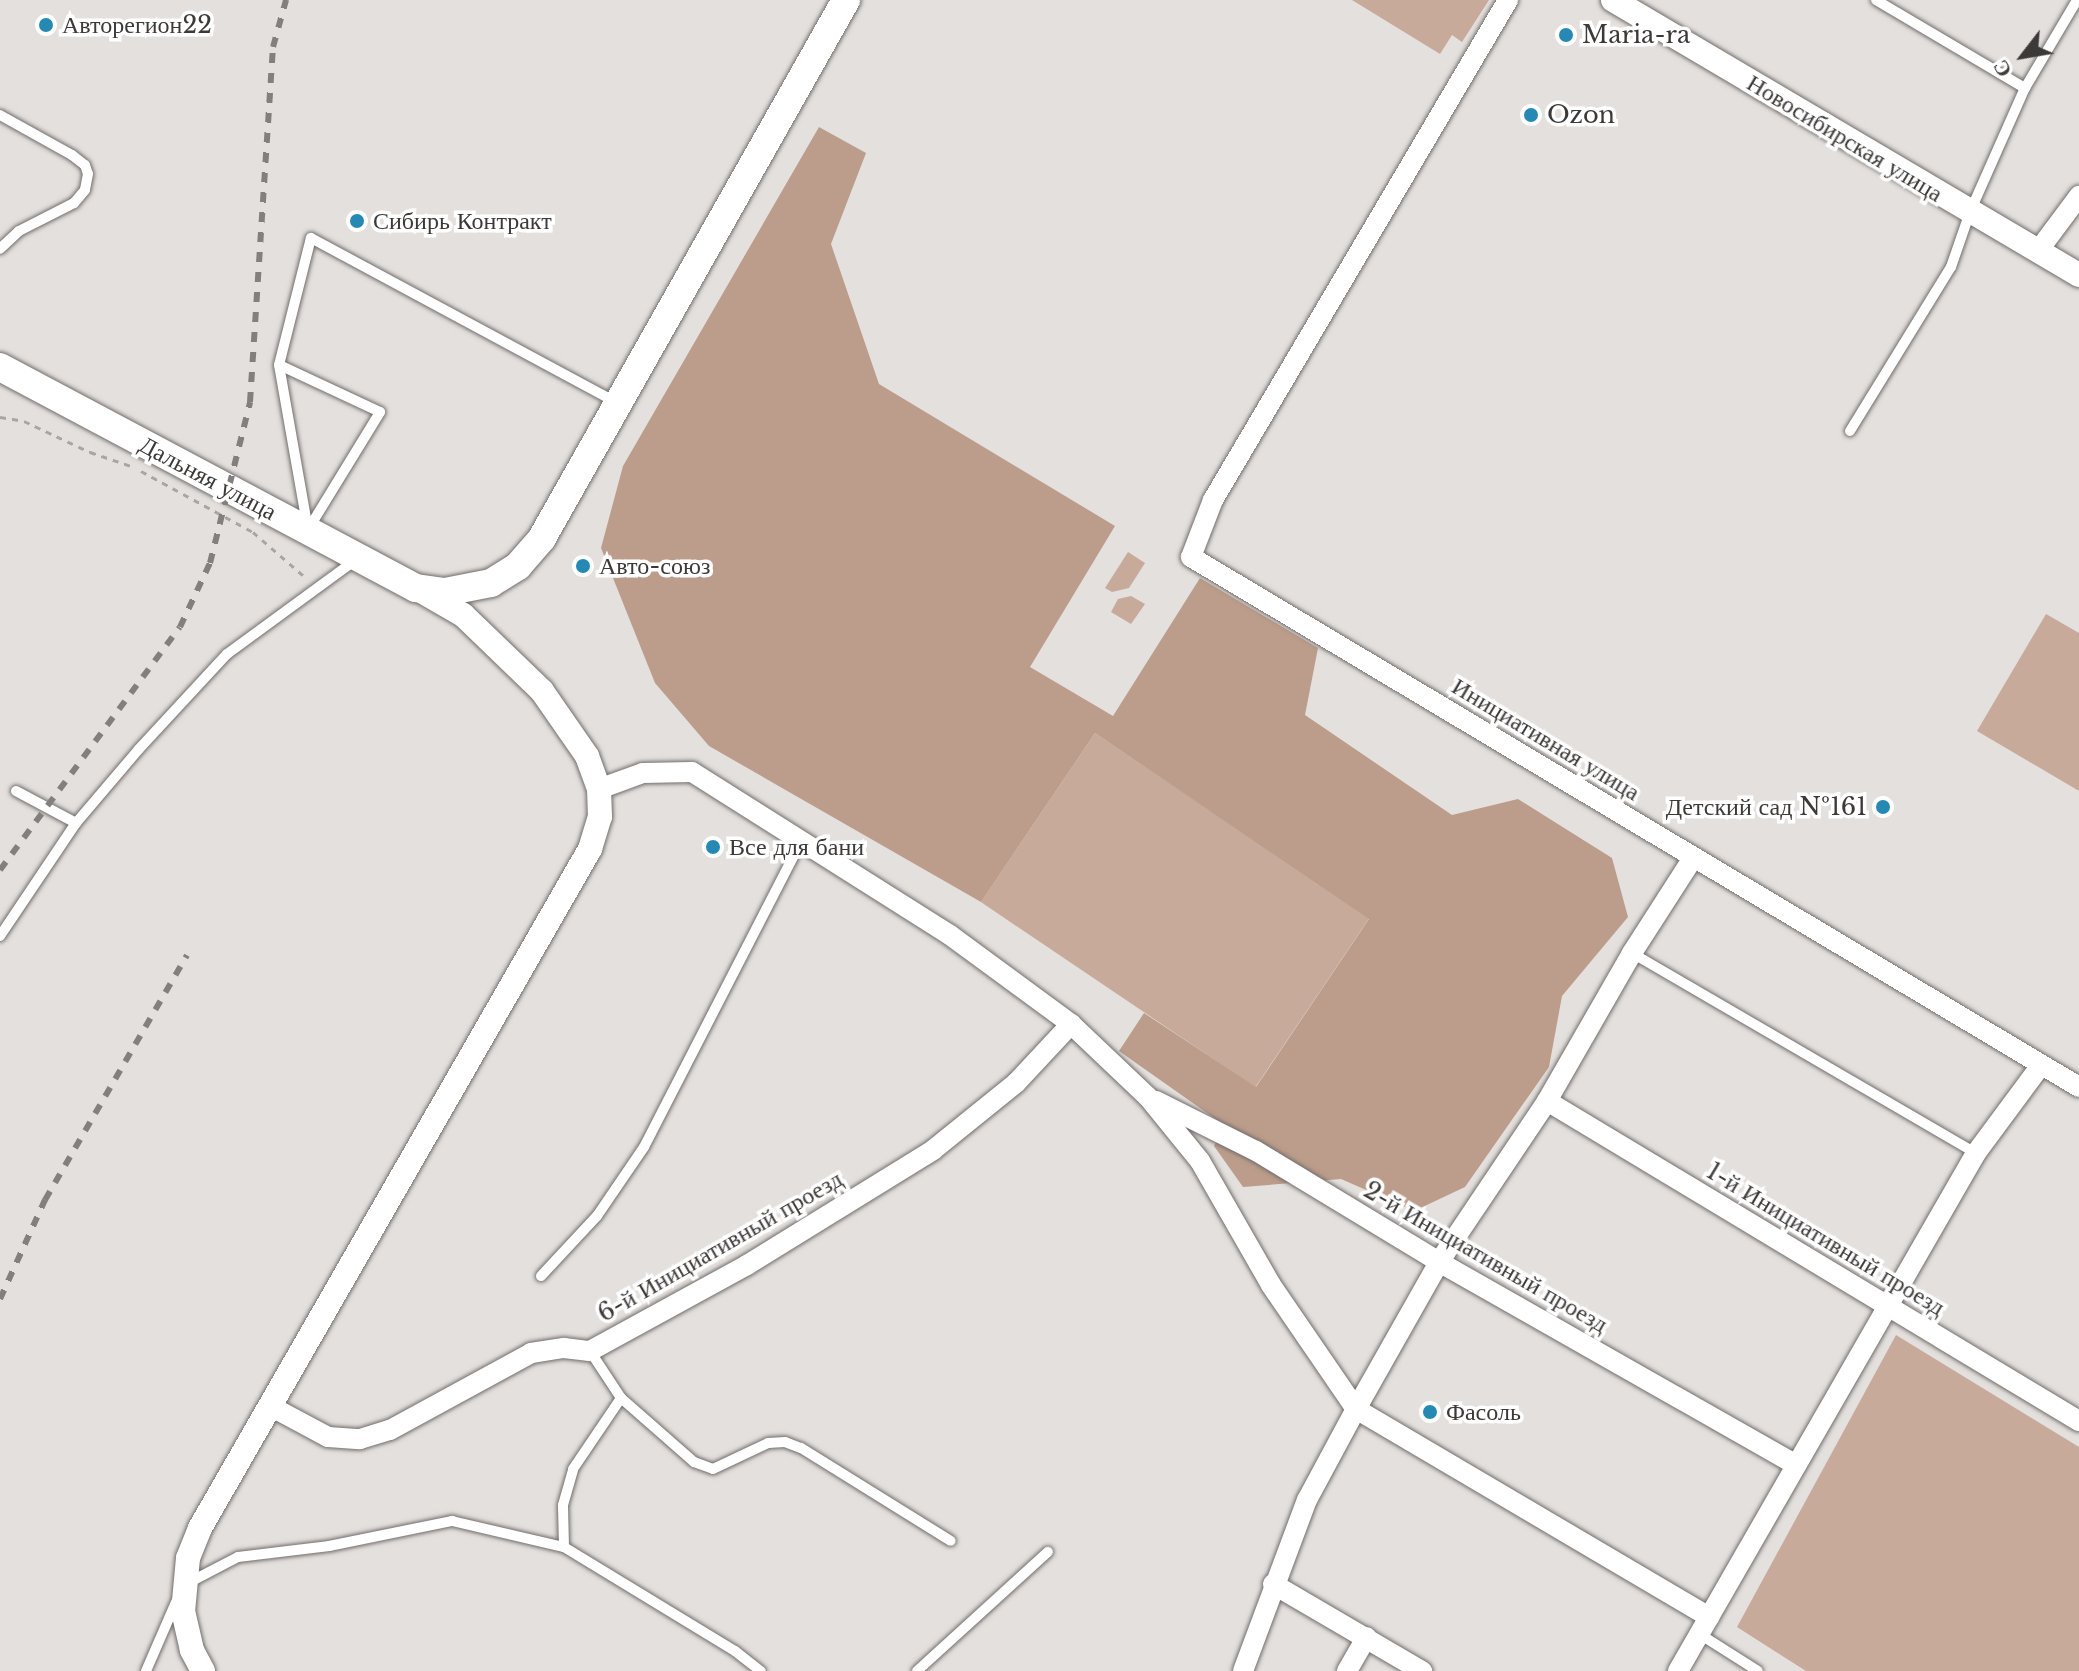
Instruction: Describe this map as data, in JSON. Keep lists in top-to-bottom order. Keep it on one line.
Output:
{"streets":{"main road":["Дальняя улица"],"street":["Новосибирская улица","Инициативная улица","1-й Инициативный проезд","6-й Инициативный проезд","2-й Инициативный проезд"]},"places":["Авторегион22","Maria-ra","Ozon","Сибирь Контракт","Авто-союз","Детский сад №161","Все для бани","Фасоль"],"north":"bottom left"}
